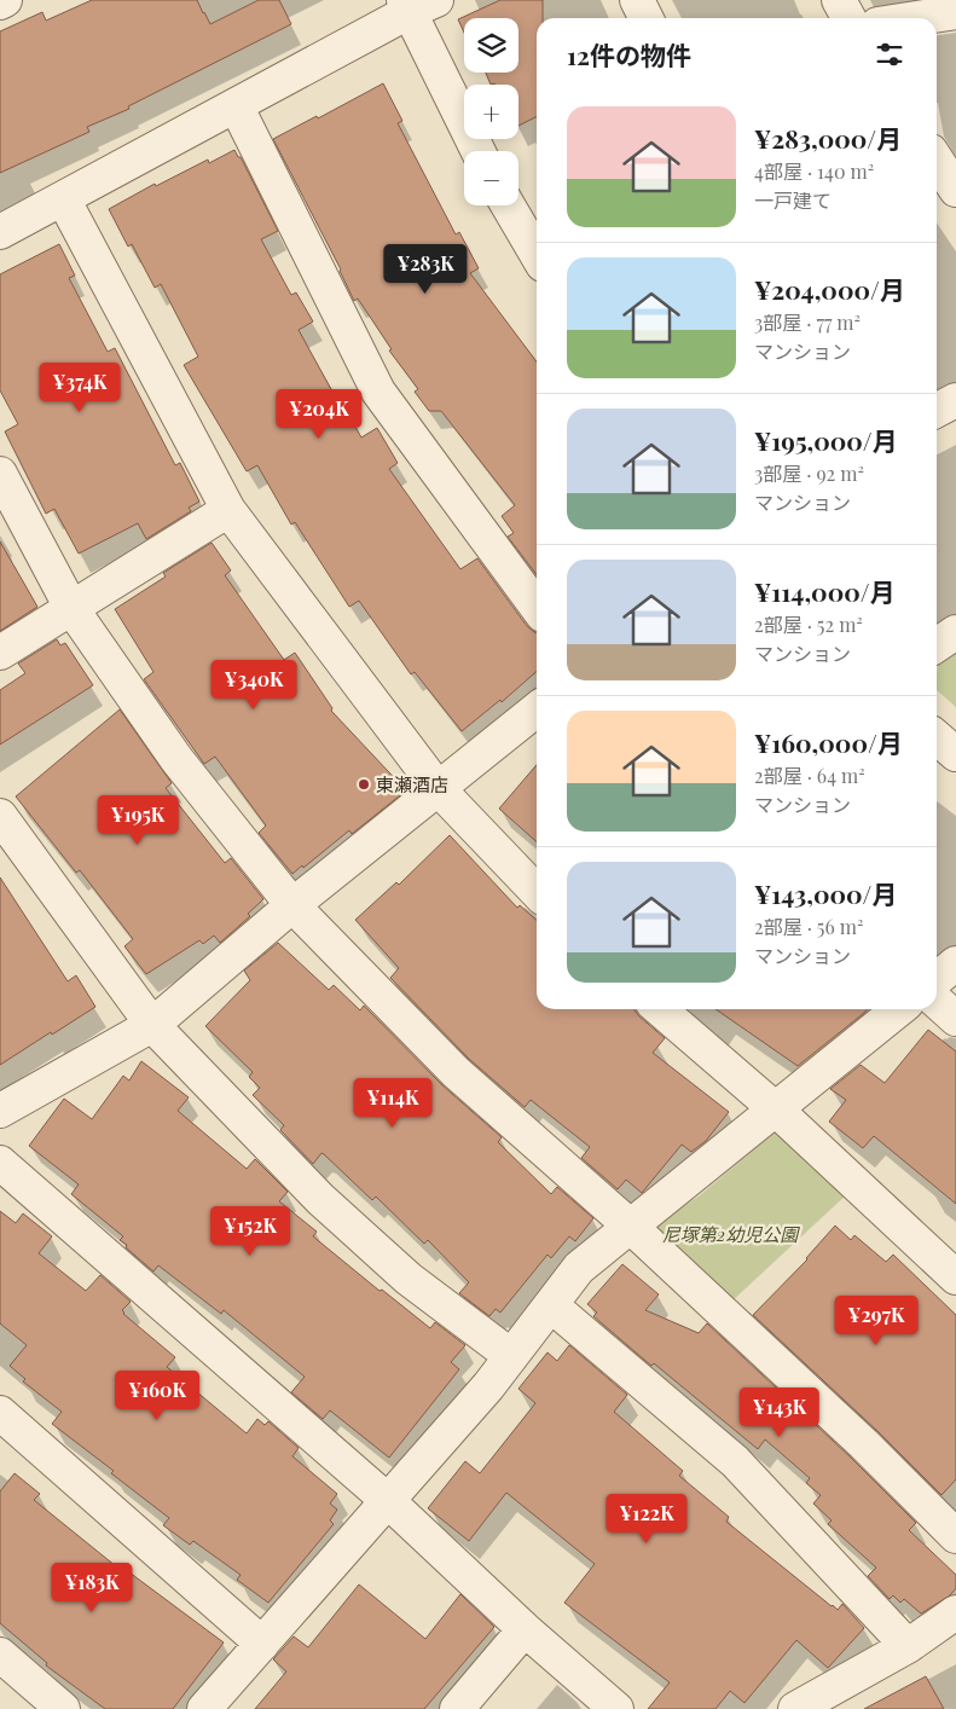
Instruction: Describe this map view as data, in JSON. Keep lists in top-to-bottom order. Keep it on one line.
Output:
{"parks":["尼塚第2幼児公園"],"places":["東瀬酒店"],"page":{"map_buttons":["+","−"],"heading":"12件の物件","list":[{"name":"¥283,000/月","note":"4部屋 · 140 m² · 一戸建て"},{"name":"¥204,000/月","note":"3部屋 · 77 m² · マンション"},{"name":"¥195,000/月","note":"3部屋 · 92 m² · マンション"},{"name":"¥114,000/月","note":"2部屋 · 52 m² · マンション"},{"name":"¥160,000/月","note":"2部屋 · 64 m² · マンション"},{"name":"¥143,000/月","note":"2部屋 · 56 m² · マンション"}],"price":["¥283K","¥374K","¥204K","¥340K","¥195K","¥114K","¥152K","¥297K","¥160K","¥143K","¥122K","¥183K"]}}
